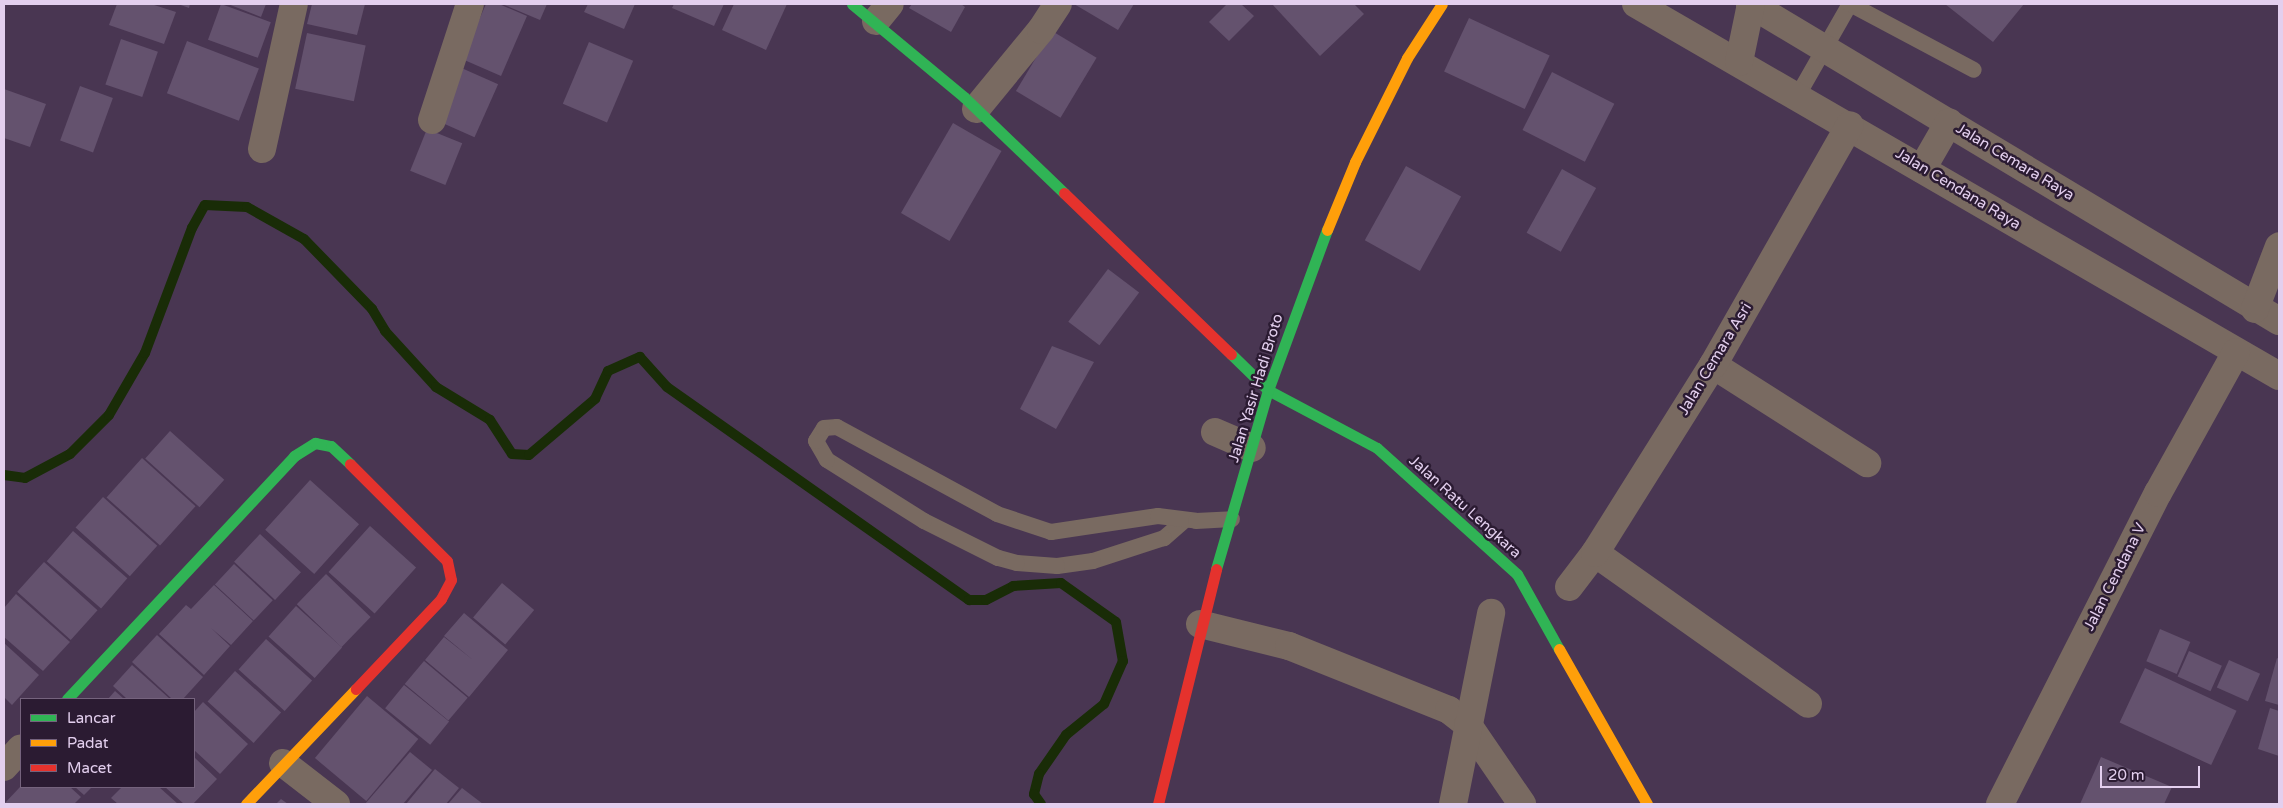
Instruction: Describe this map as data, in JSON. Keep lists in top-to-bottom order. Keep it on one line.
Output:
{"streets":{"street":["Jalan Cemara Raya","Jalan Cendana Raya","Jalan Cemara Asri","Jalan Yasir Hadi Broto","Jalan Ratu Lengkara","Jalan Cendana V"]},"crossings":[["Jalan Cendana Raya","Jalan Cemara Asri"],["Jalan Cendana Raya","Jalan Cendana V"],["Jalan Yasir Hadi Broto","Jalan Ratu Lengkara"]],"legend":["Lancar","Padat","Macet"],"scale_bar":"20 m"}
